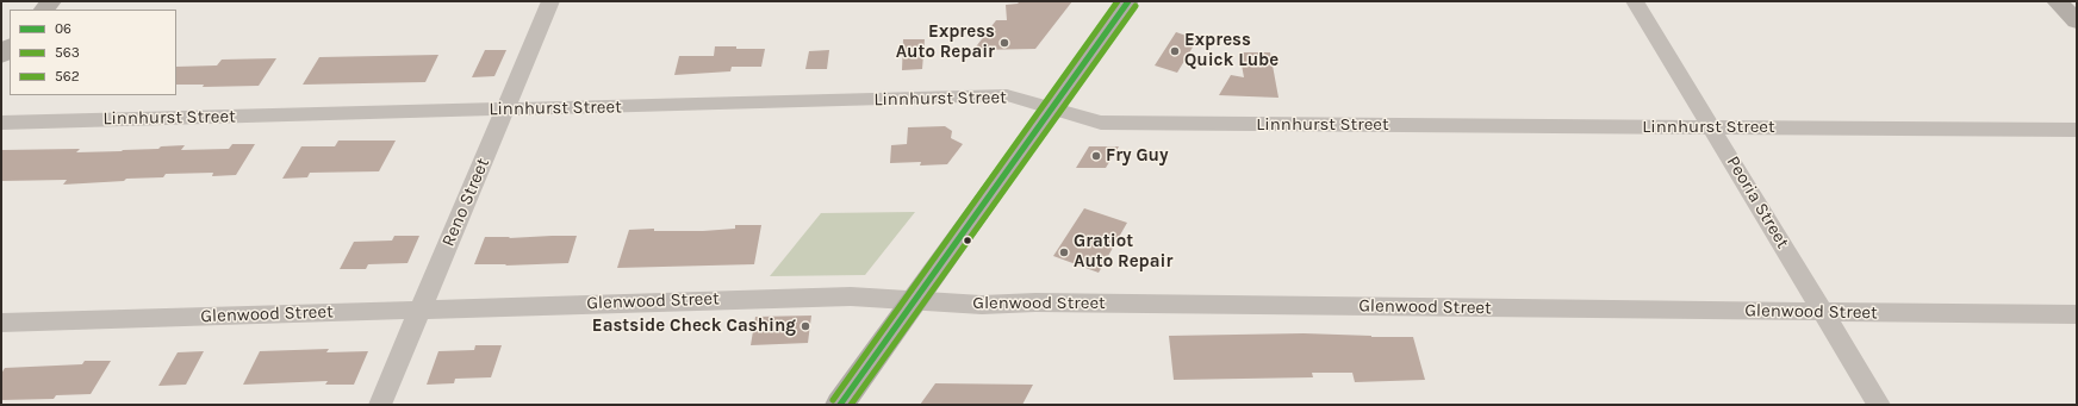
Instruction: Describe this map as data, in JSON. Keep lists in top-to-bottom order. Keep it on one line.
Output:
{"streets":{"street":["Linnhurst Street","Reno Street","Peoria Street","Glenwood Street"]},"crossings":[["Linnhurst Street","Reno Street"],["Linnhurst Street","Peoria Street"],["Reno Street","Glenwood Street"],["Peoria Street","Glenwood Street"]],"places":["Express Auto Repair","Express Quick Lube","Fry Guy","Gratiot Auto Repair","Eastside Check Cashing"],"lines":["transit line 06","transit line 562","transit line 563"],"legend":["06","563","562"]}
